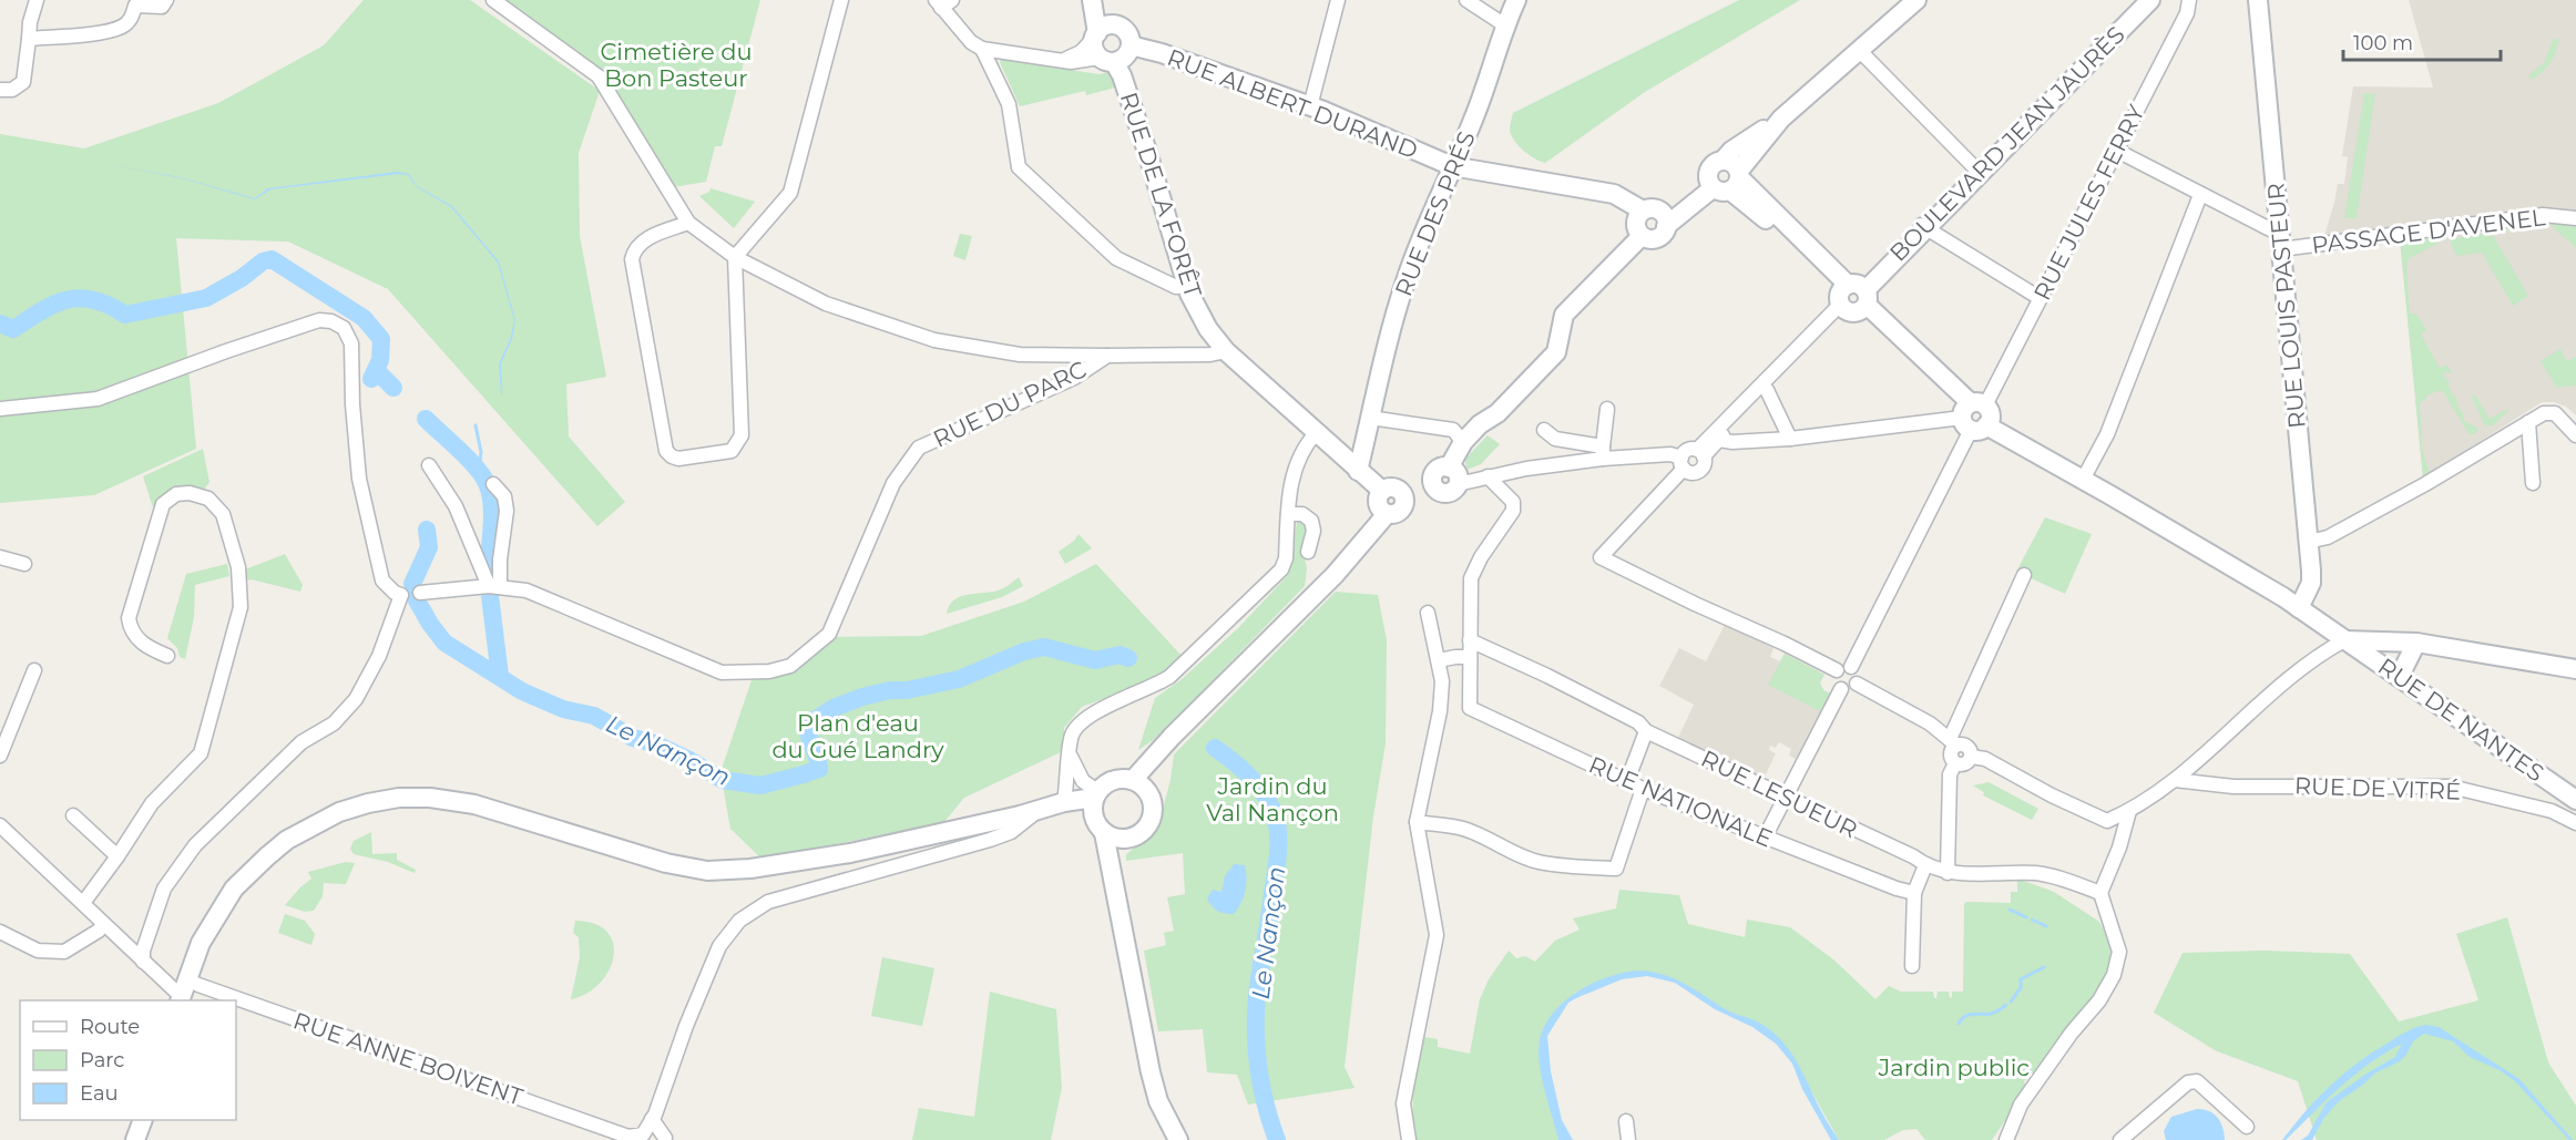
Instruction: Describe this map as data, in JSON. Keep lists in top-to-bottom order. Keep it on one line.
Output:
{"streets":{"main road":["RUE ALBERT DURAND","BOULEVARD JEAN JAURÈS","RUE DE LA FORÊT","RUE DES PRÉS","RUE LOUIS PASTEUR","RUE DE NANTES"],"street":["RUE JULES FERRY","PASSAGE D'AVENEL","RUE DU PARC","RUE DE VITRÉ","RUE LESUEUR","RUE NATIONALE","RUE ANNE BOIVENT"]},"crossings":[["RUE ALBERT DURAND","RUE DE LA FORÊT"],["RUE ALBERT DURAND","RUE DES PRÉS"],["BOULEVARD JEAN JAURÈS","RUE DE NANTES"],["RUE DE LA FORÊT","RUE DES PRÉS"],["RUE DE LA FORÊT","RUE DU PARC"],["RUE JULES FERRY","RUE DE NANTES"],["PASSAGE D'AVENEL","RUE LOUIS PASTEUR"],["RUE LOUIS PASTEUR","RUE DE NANTES"]],"water":["Le Nançon"],"parks":["Cimetière du Bon Pasteur","Plan d'eau du Gué Landry","Jardin du Val Nançon","Jardin public"],"legend":["Route","Parc","Eau"],"scale_bar":"100 m"}
